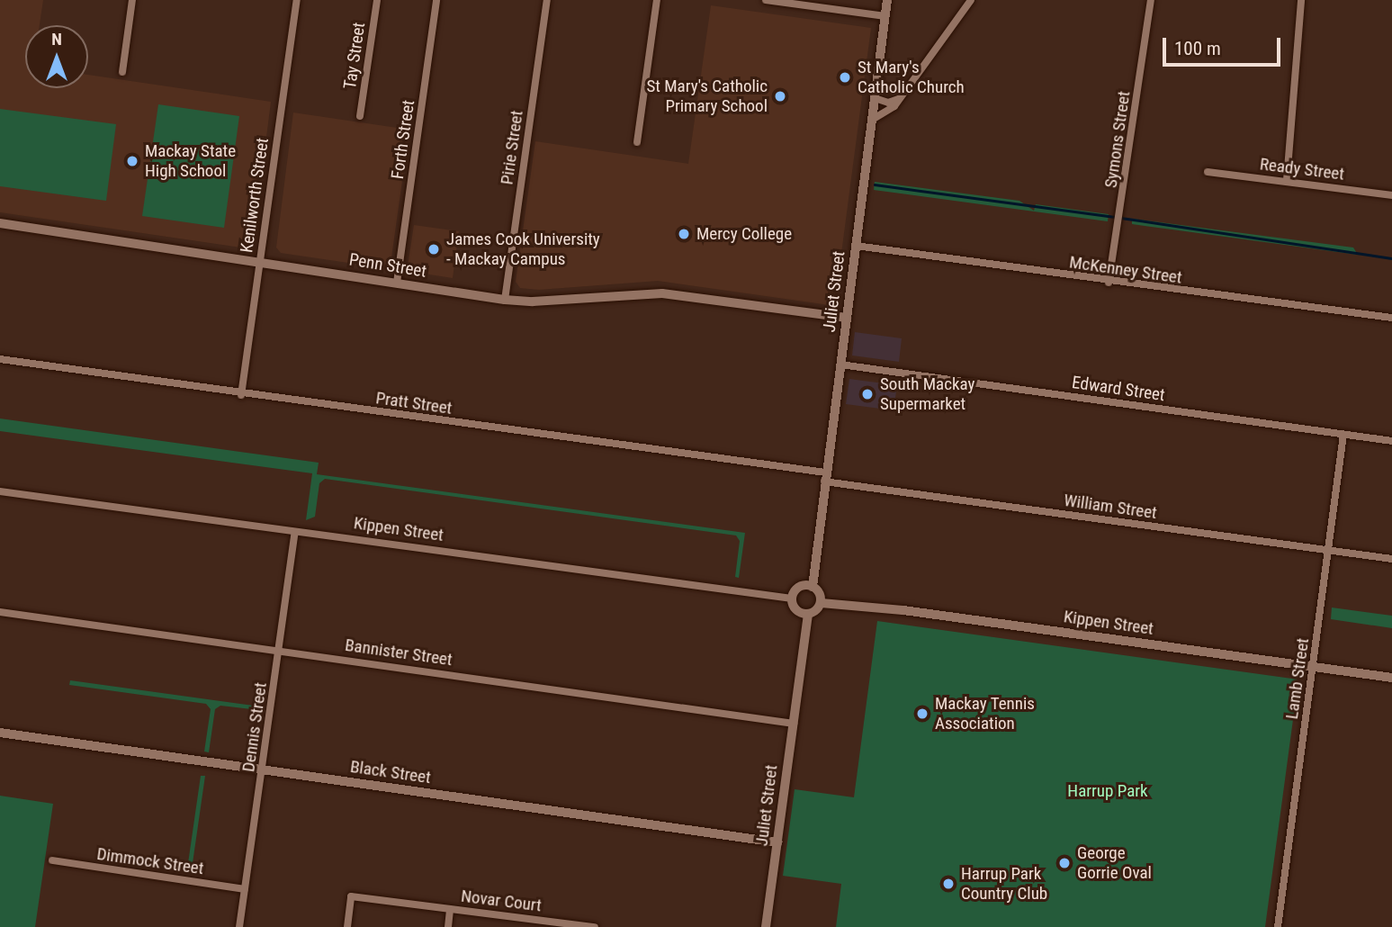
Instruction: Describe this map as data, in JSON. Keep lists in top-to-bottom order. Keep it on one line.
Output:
{"streets":{"street":["Tay Street","Forth Street","Symons Street","Pirie Street","Ready Street","Kenilworth Street","Penn Street","McKenney Street","Juliet Street","Edward Street","Pratt Street","William Street","Kippen Street","Bannister Street","Lamb Street","Dennis Street","Black Street","Dimmock Street","Novar Court"]},"crossings":[["Forth Street","Penn Street"],["Symons Street","McKenney Street"],["Pirie Street","Penn Street"],["Kenilworth Street","Penn Street"],["Kenilworth Street","Pratt Street"],["Penn Street","Juliet Street"],["McKenney Street","Juliet Street"],["Juliet Street","Edward Street"],["Juliet Street","Pratt Street"],["Juliet Street","William Street"],["Juliet Street","Kippen Street"],["Juliet Street","Bannister Street"],["Juliet Street","Black Street"],["Edward Street","Lamb Street"],["Pratt Street","William Street"],["William Street","Lamb Street"],["Kippen Street","Lamb Street"],["Kippen Street","Dennis Street"],["Bannister Street","Dennis Street"],["Dennis Street","Black Street"],["Dennis Street","Dimmock Street"]],"parks":["Harrup Park"],"places":["St Mary's Catholic Church","St Mary's Catholic Primary School","Mackay State High School","Mercy College","James Cook University - Mackay Campus","South Mackay Supermarket","Mackay Tennis Association","George Gorrie Oval","Harrup Park Country Club"],"scale_bar":"100 m","north":"top"}
